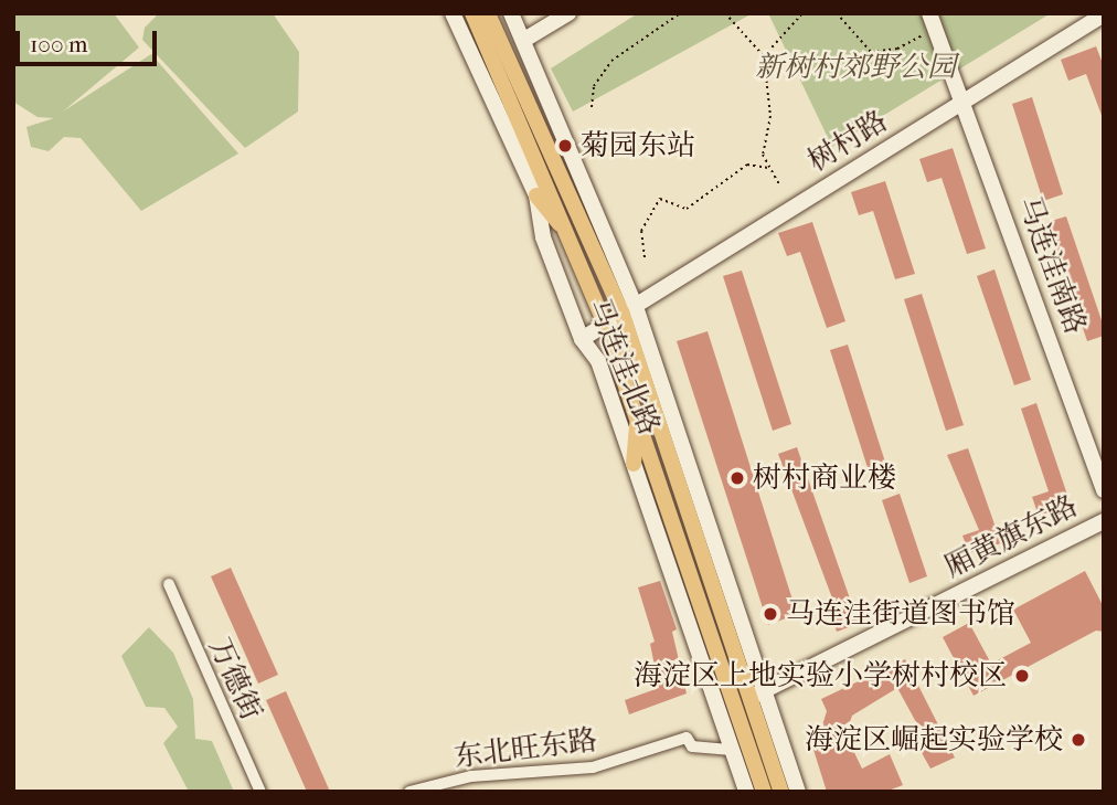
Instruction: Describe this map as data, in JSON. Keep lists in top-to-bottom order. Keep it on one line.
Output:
{"streets":{"main road":["马连洼北路"],"street":["树村路","马连洼南路","厢黄旗东路","万德街","东北旺东路"]},"crossings":[["树村路","马连洼南路"],["树村路","马连洼北路"],["马连洼北路","厢黄旗东路"],["马连洼北路","东北旺东路"]],"parks":["新树村郊野公园"],"places":["菊园东站","树村商业楼","马连洼街道图书馆","海淀区上地实验小学树村校区","海淀区崛起实验学校"],"scale_bar":"100 m"}
